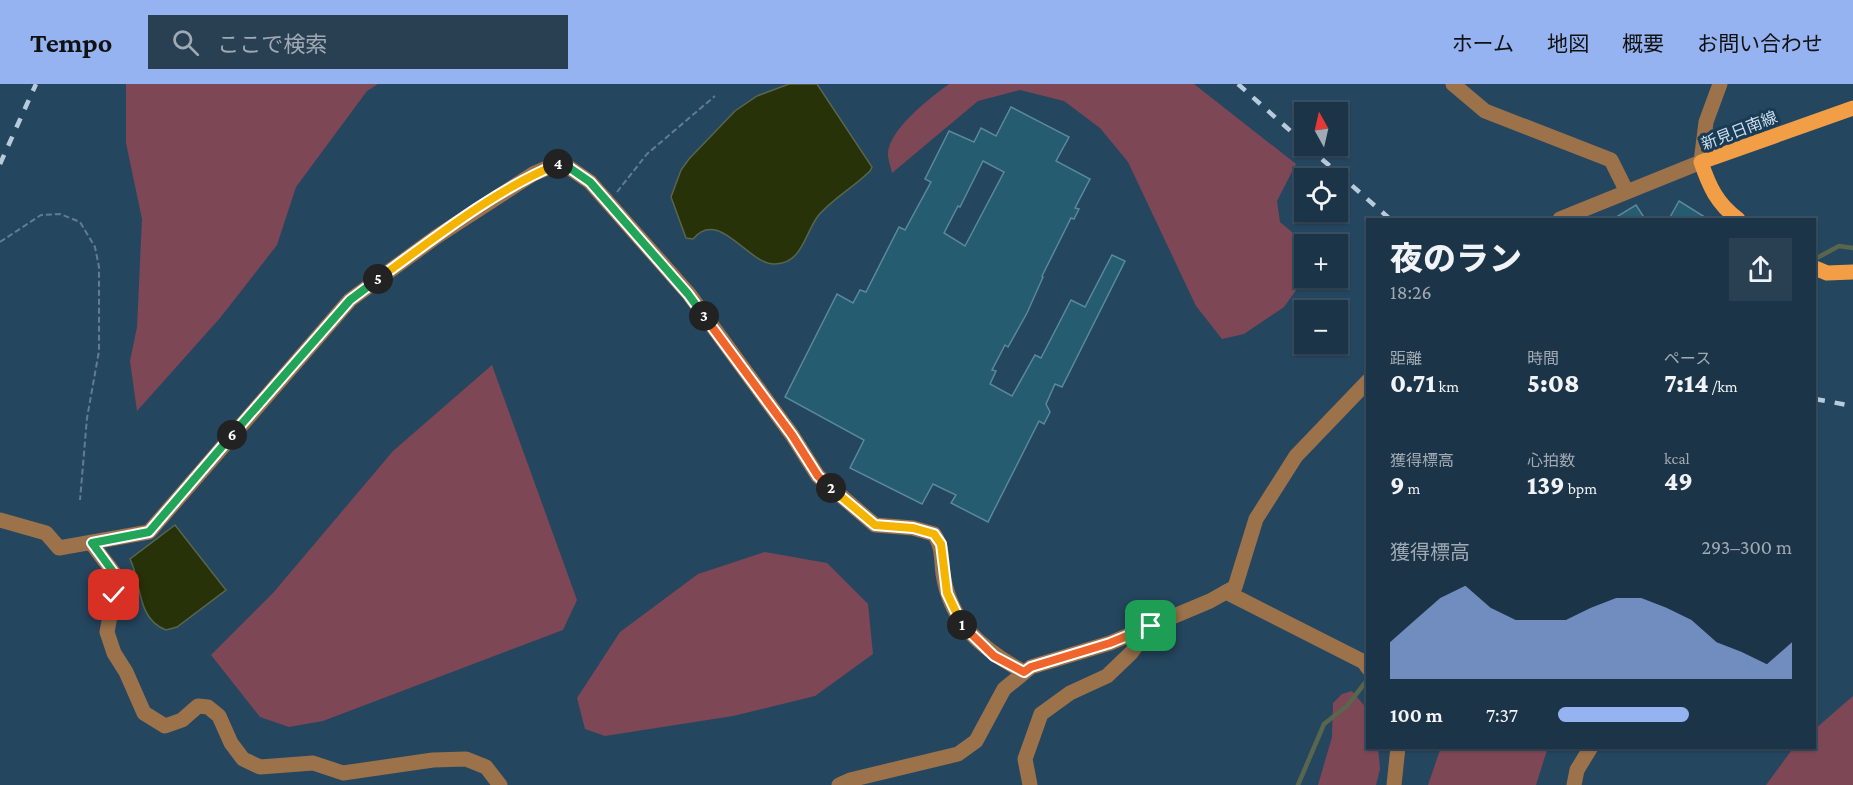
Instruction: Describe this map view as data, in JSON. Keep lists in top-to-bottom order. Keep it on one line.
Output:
{"streets":{"main road":["新見日南線"]},"north":"top","page":{"header":"Tempo","search":"ここで検索","nav":["ホーム","地図","概要","お問い合わせ"],"map_buttons":["+","−"],"pins":["4","5","3","6","2","1"],"heading":["夜のラン","18:26"],"stats":[["距離","0.71 km"],["時間","5:08"],["ペース","7:14 /km"],["獲得標高","9 m"],["心拍数","139 bpm"],["kcal","49"]],"chart":["獲得標高","293–300 m"],"list":[{"name":"100 m","note":"7:37"}]}}
